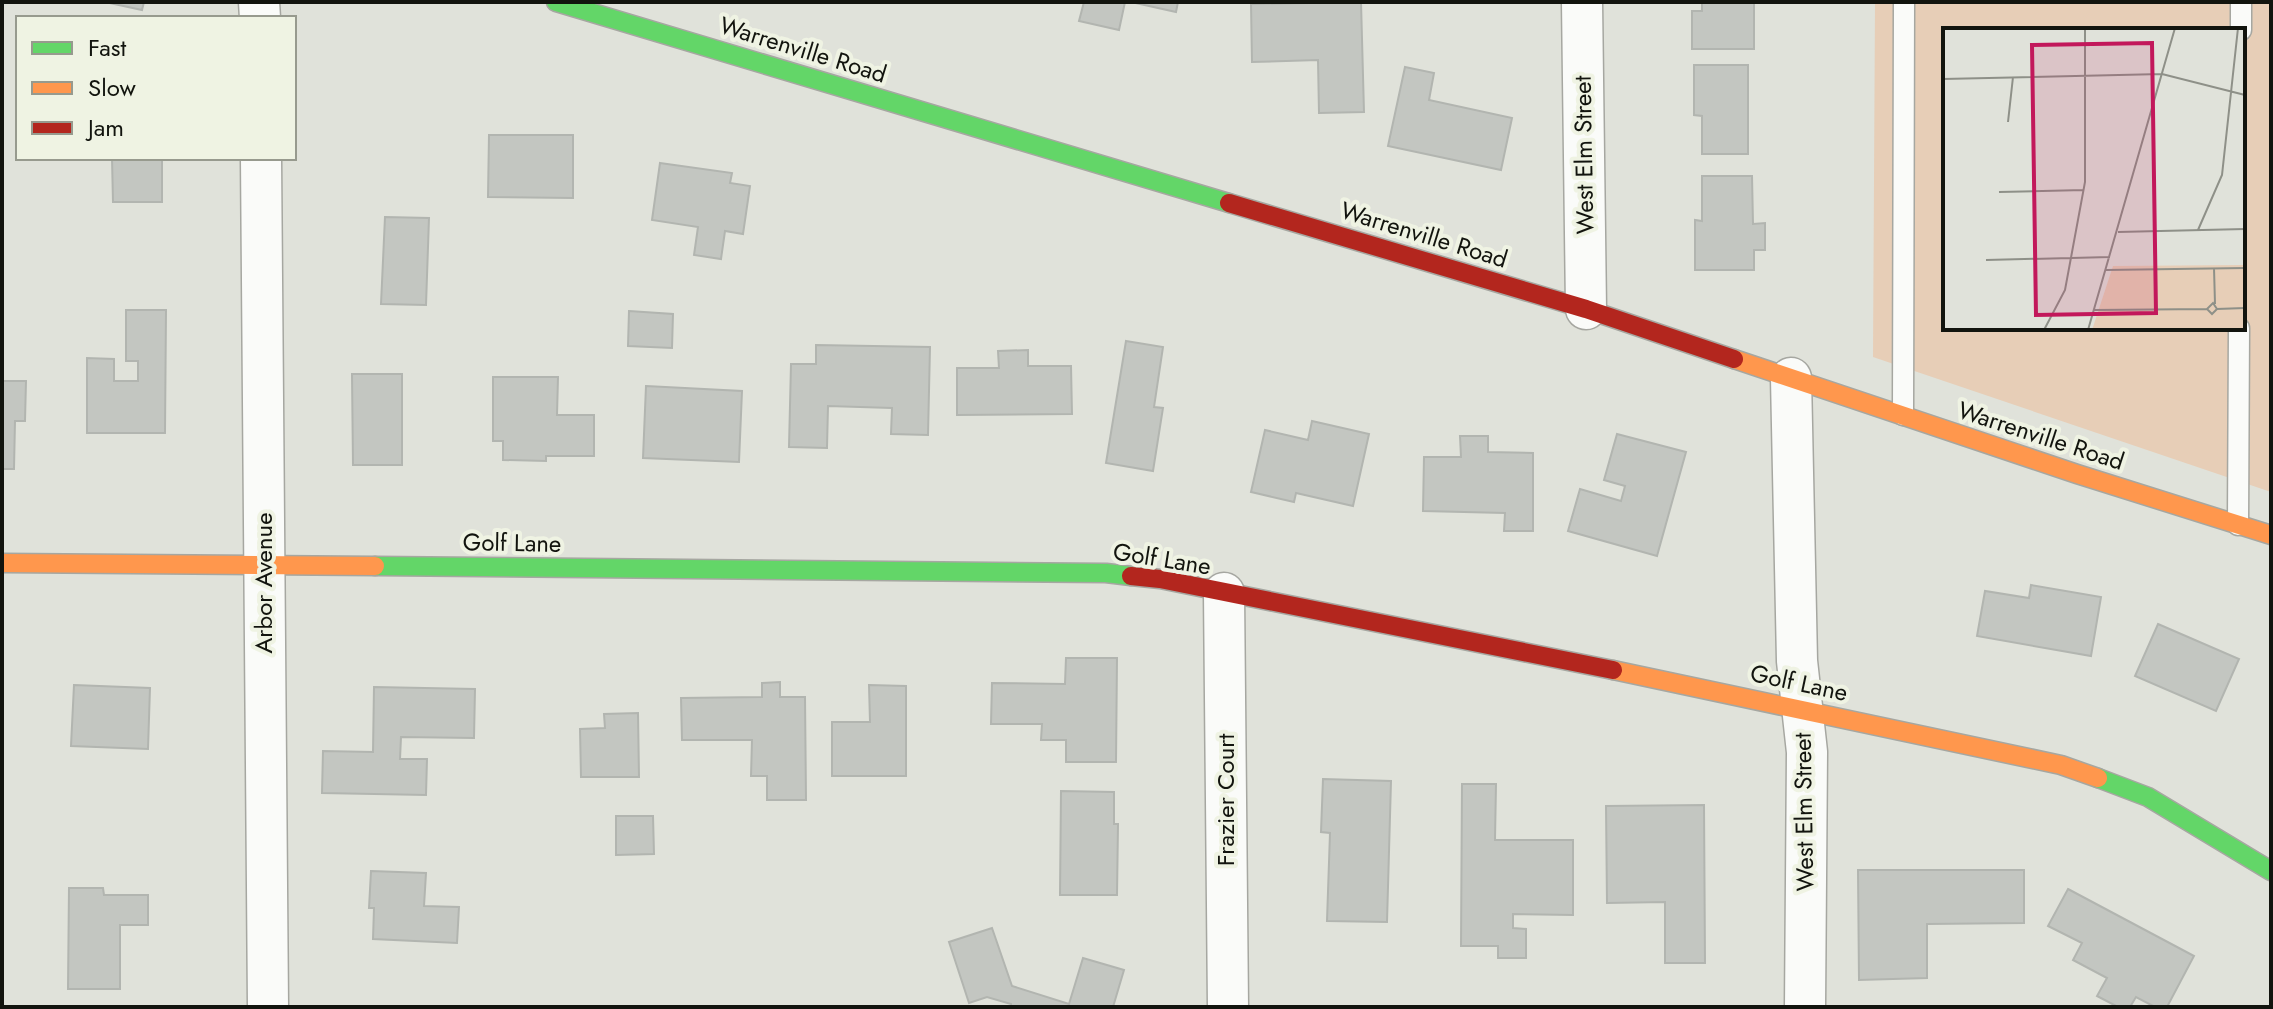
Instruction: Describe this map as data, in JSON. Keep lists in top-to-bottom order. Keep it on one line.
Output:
{"streets":{"street":["Warrenville Road","West Elm Street","Golf Lane","Arbor Avenue","Frazier Court"]},"crossings":[["Warrenville Road","West Elm Street"],["West Elm Street","Golf Lane"],["Golf Lane","Arbor Avenue"],["Golf Lane","Frazier Court"]],"legend":["Fast","Slow","Jam"]}
